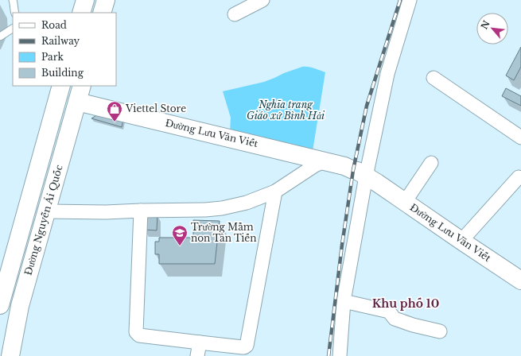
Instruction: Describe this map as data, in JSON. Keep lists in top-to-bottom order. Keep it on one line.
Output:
{"streets":{"main road":["Đường Lưu Văn Viết","Đường Nguyễn Ái Quốc"]},"crossings":[["Đường Lưu Văn Viết","Đường Nguyễn Ái Quốc"]],"districts":["Khu phố 10"],"parks":["Nghĩa trang Giáo xứ Bình Hải"],"places":{"shop":["Viettel Store"],"school or university":["Trường Mầm non Tân Tiến"]},"legend":["Road","Railway","Park","Building"],"north":"top left"}
